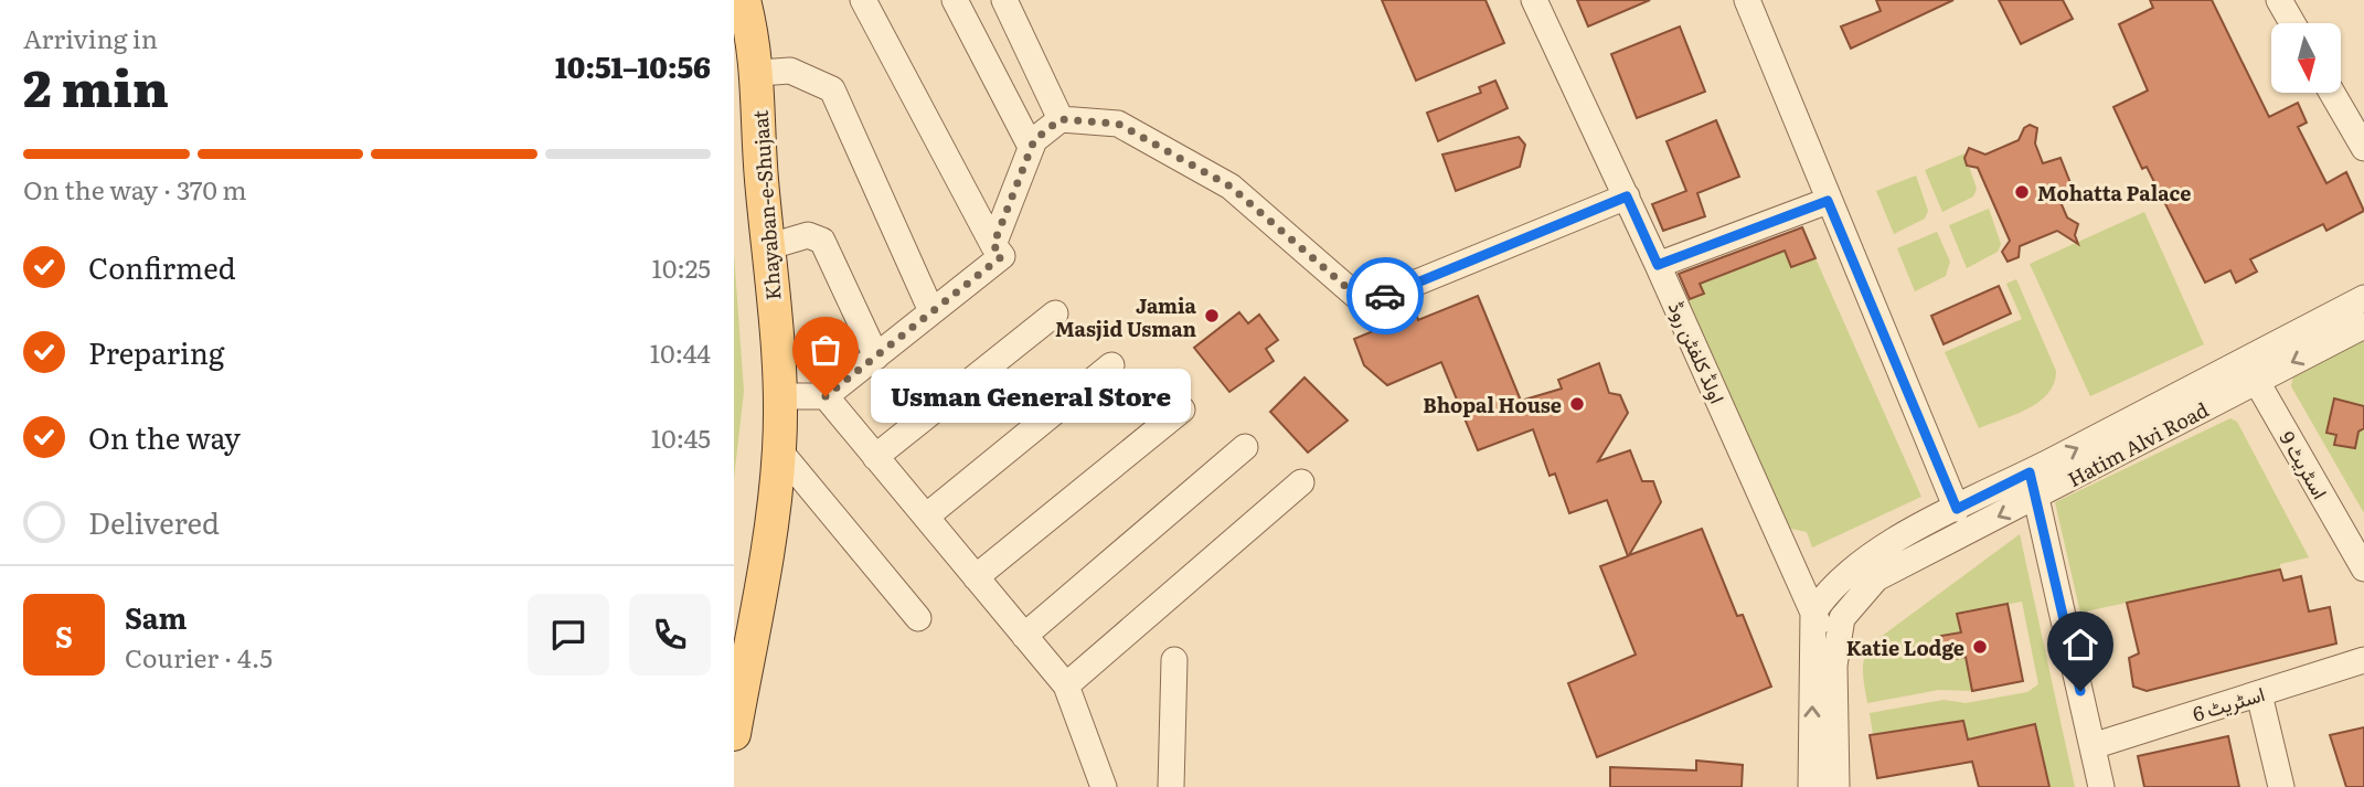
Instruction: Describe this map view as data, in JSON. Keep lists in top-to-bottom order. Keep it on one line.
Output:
{"streets":{"main road":["Khayaban-e-Shujaat"],"street":["اولڈ کلفٹن روڈ","Hatim Alvi Road","اسٹریٹ 9","اسٹریٹ 6"]},"crossings":[["اولڈ کلفٹن روڈ","Hatim Alvi Road"],["Hatim Alvi Road","اسٹریٹ 9"]],"places":["Mohatta Palace","Jamia Masjid Usman","Usman General Store","Bhopal House","Katie Lodge"],"north":"bottom","page":{"heading":["2 min","Arriving in","10:51–10:56"],"panel":["Sam","Courier · 4.5"],"bar":"On the way · 370 m","list":[["Confirmed","10:25"],["Preparing","10:44"],["On the way","10:45"],"Delivered"],"bubble":"Usman General Store","round":"S"}}
